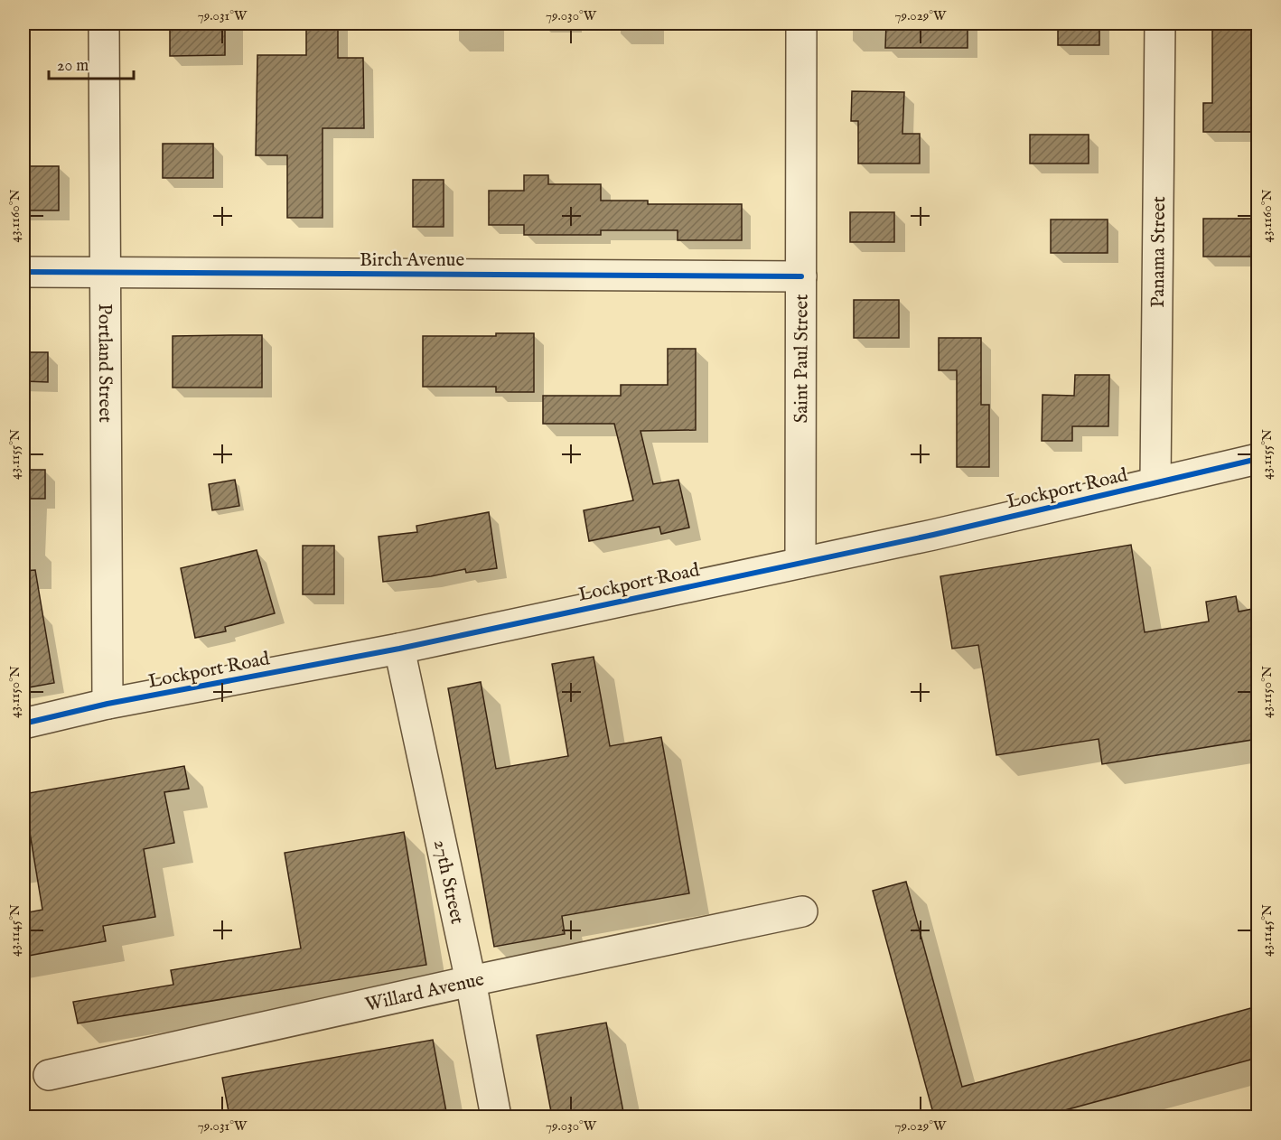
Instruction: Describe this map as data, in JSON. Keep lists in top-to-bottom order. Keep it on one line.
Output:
{"streets":{"street":["Panama Street","Birch Avenue","Saint Paul Street","Portland Street","Lockport Road","27th Street","Willard Avenue"]},"crossings":[["Panama Street","Lockport Road"],["Birch Avenue","Saint Paul Street"],["Birch Avenue","Portland Street"],["Saint Paul Street","Lockport Road"],["Portland Street","Lockport Road"],["Lockport Road","27th Street"],["27th Street","Willard Avenue"]],"scale_bar":"20 m","coordinates":["79.031°W","79.030°W","79.029°W","43.1160°N","43.1155°N","43.1150°N","43.1145°N"]}
